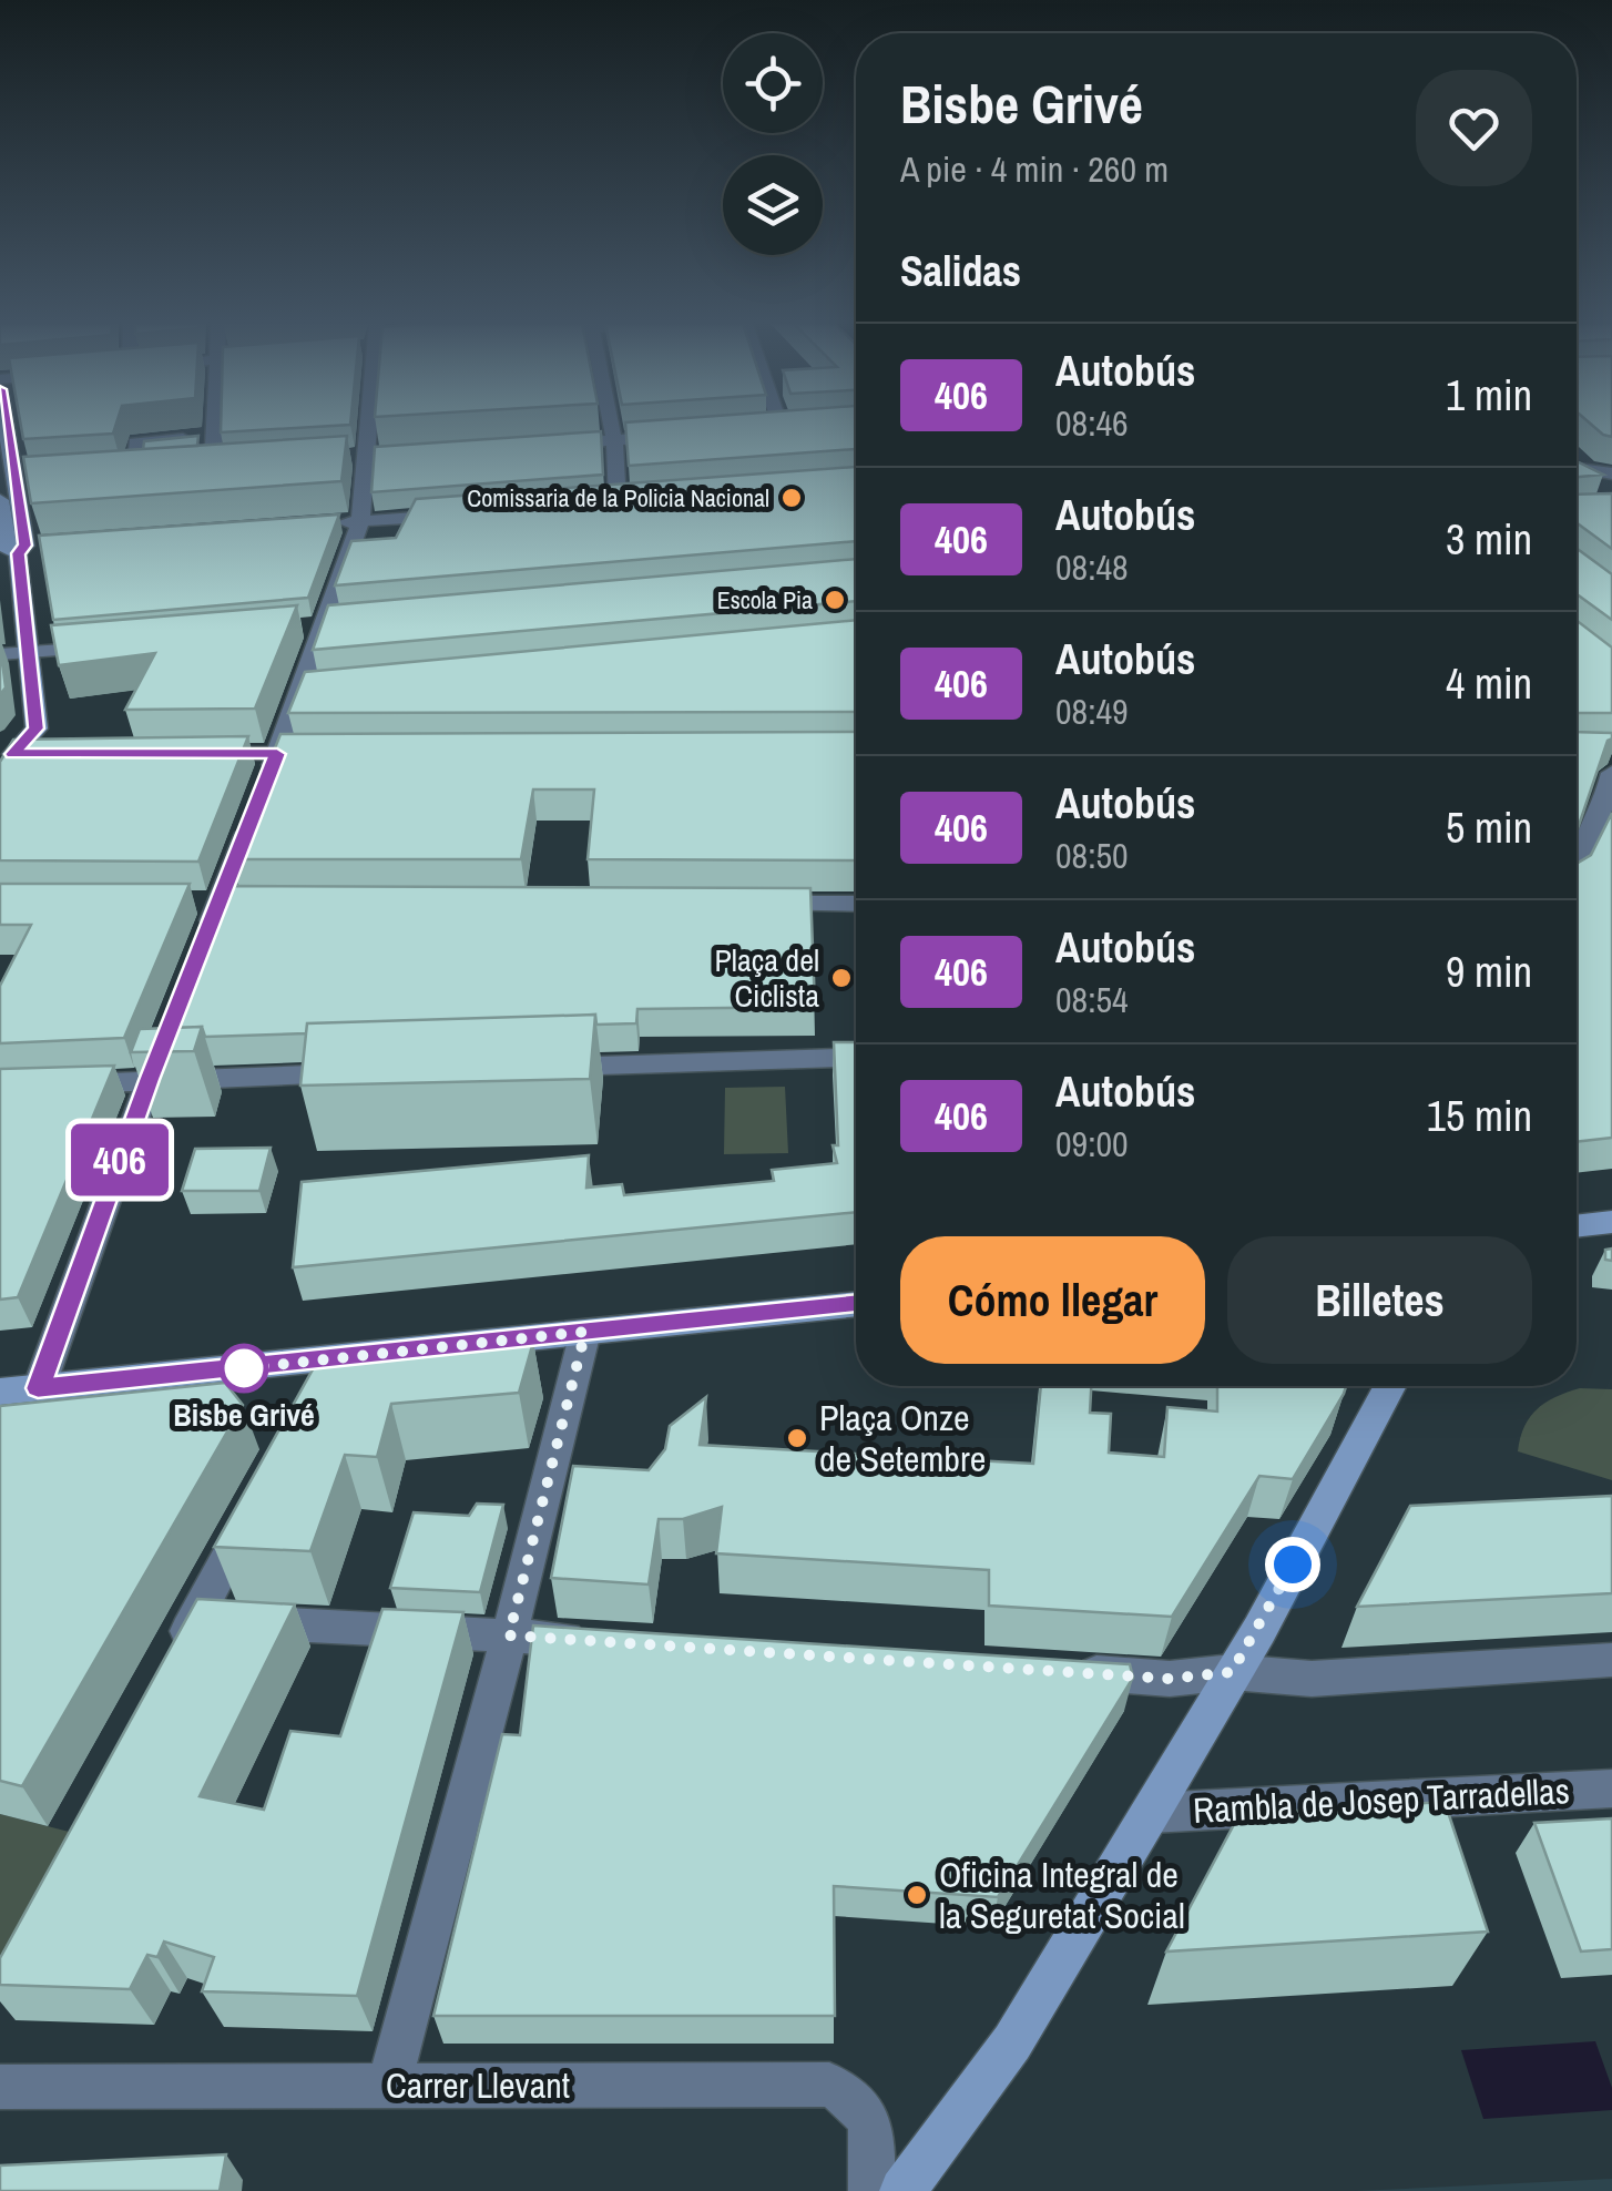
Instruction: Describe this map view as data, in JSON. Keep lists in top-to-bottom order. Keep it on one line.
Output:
{"streets":{"street":["Rambla de Josep Tarradellas","Carrer Llevant"]},"places":["Comissaria de la Policia Nacional","Escola Pia","Plaça del Ciclista","Bisbe Grivé","Plaça Onze de Setembre","Oficina Integral de la Seguretat Social"],"lines":["bus line 406"],"page":{"on_map":"406","heading":[["Bisbe Grivé","A pie · 4 min · 260 m"],"Salidas"],"list":[{"mark":"406","name":"Autobús","note":"08:46","value":"1 min"},{"mark":"406","name":"Autobús","note":"08:48","value":"3 min"},{"mark":"406","name":"Autobús","note":"08:49","value":"4 min"},{"mark":"406","name":"Autobús","note":"08:50","value":"5 min"},{"mark":"406","name":"Autobús","note":"08:54","value":"9 min"},{"mark":"406","name":"Autobús","note":"09:00","value":"15 min"}],"buttons":["Cómo llegar","Billetes"]}}
